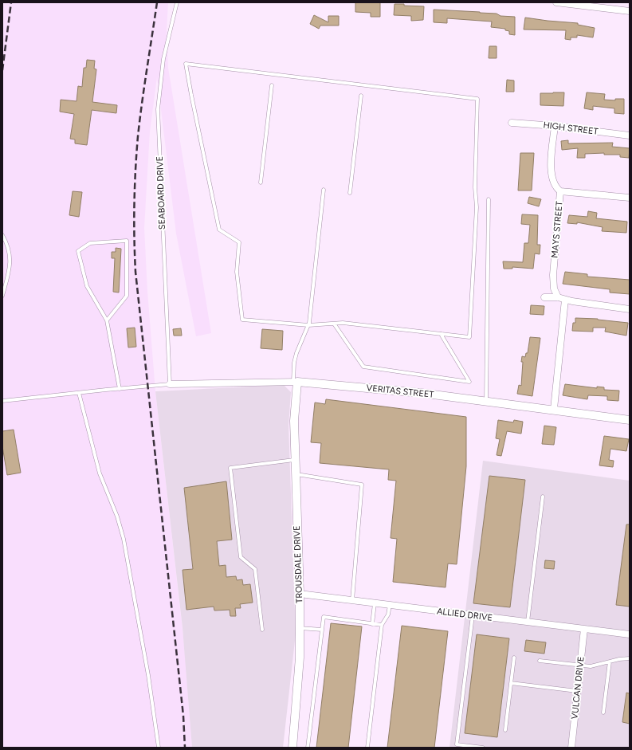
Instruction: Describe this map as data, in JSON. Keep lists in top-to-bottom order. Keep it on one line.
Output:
{"streets":{"street":["HIGH STREET","MAYS STREET","VERITAS STREET","TROUSDALE DRIVE","ALLIED DRIVE","VULCAN DRIVE"],"lane":["SEABOARD DRIVE"]},"crossings":[["HIGH STREET","MAYS STREET"],["SEABOARD DRIVE","VERITAS STREET"],["VERITAS STREET","TROUSDALE DRIVE"],["TROUSDALE DRIVE","ALLIED DRIVE"],["ALLIED DRIVE","VULCAN DRIVE"]]}
